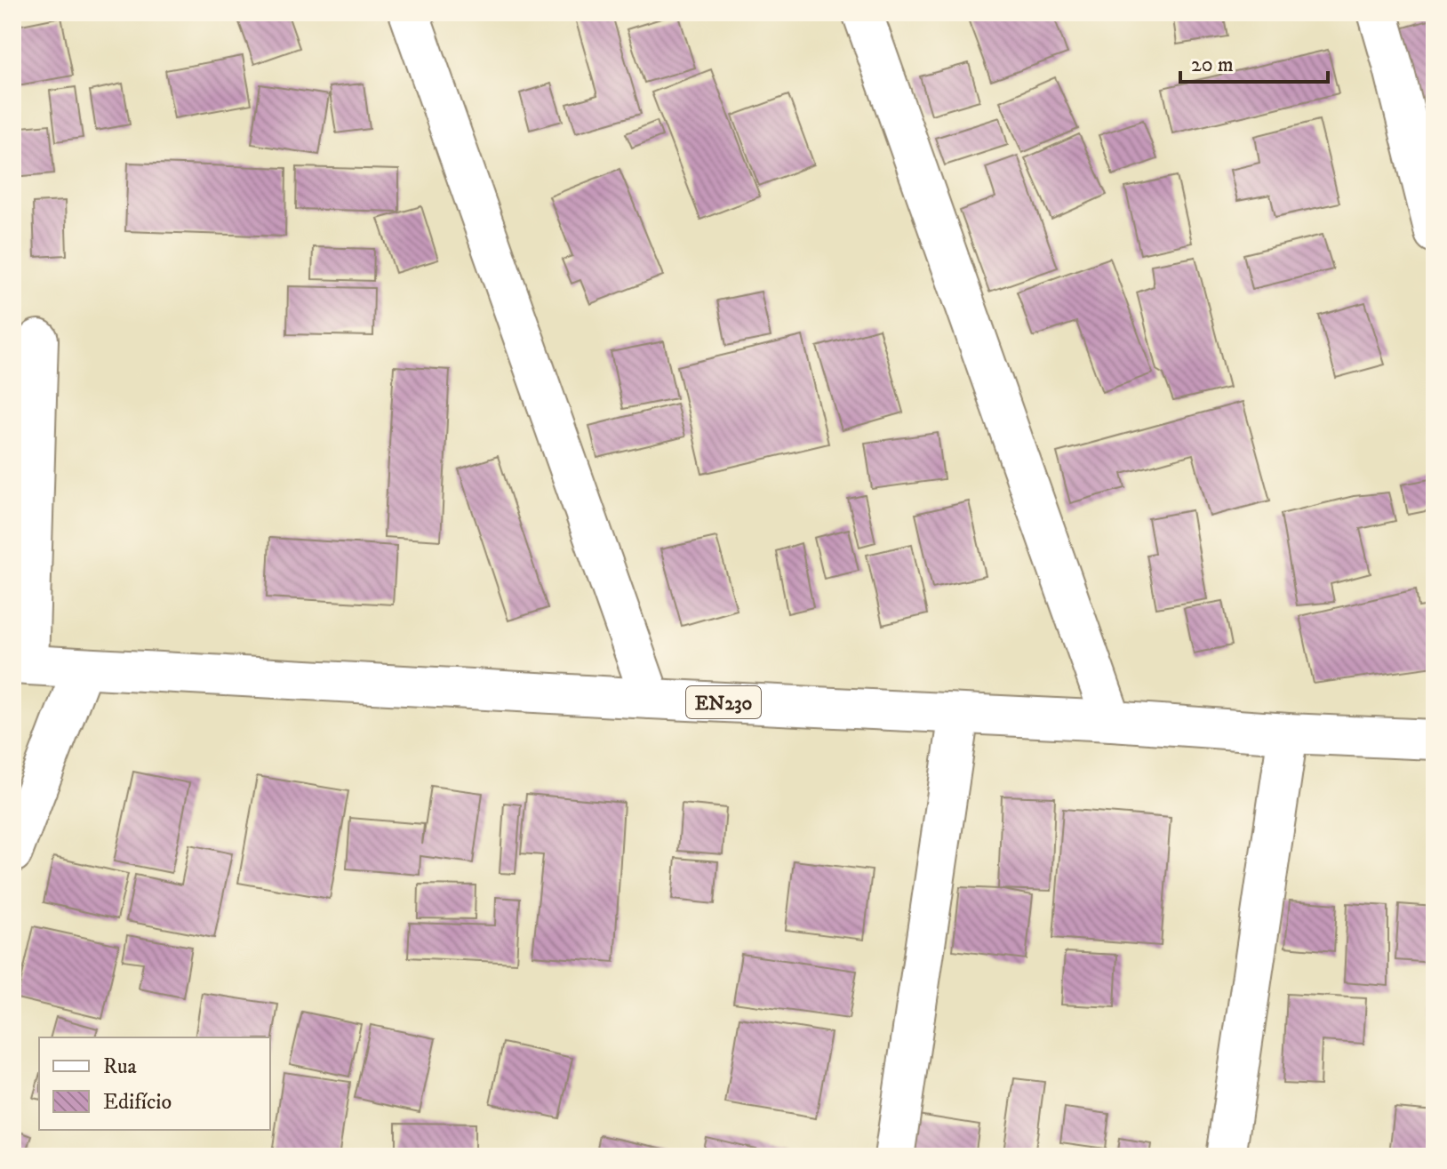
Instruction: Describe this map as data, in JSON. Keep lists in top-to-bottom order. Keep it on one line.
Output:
{"streets":{"street":["EN230"]},"legend":["Rua","Edifício"],"scale_bar":"20 m"}
